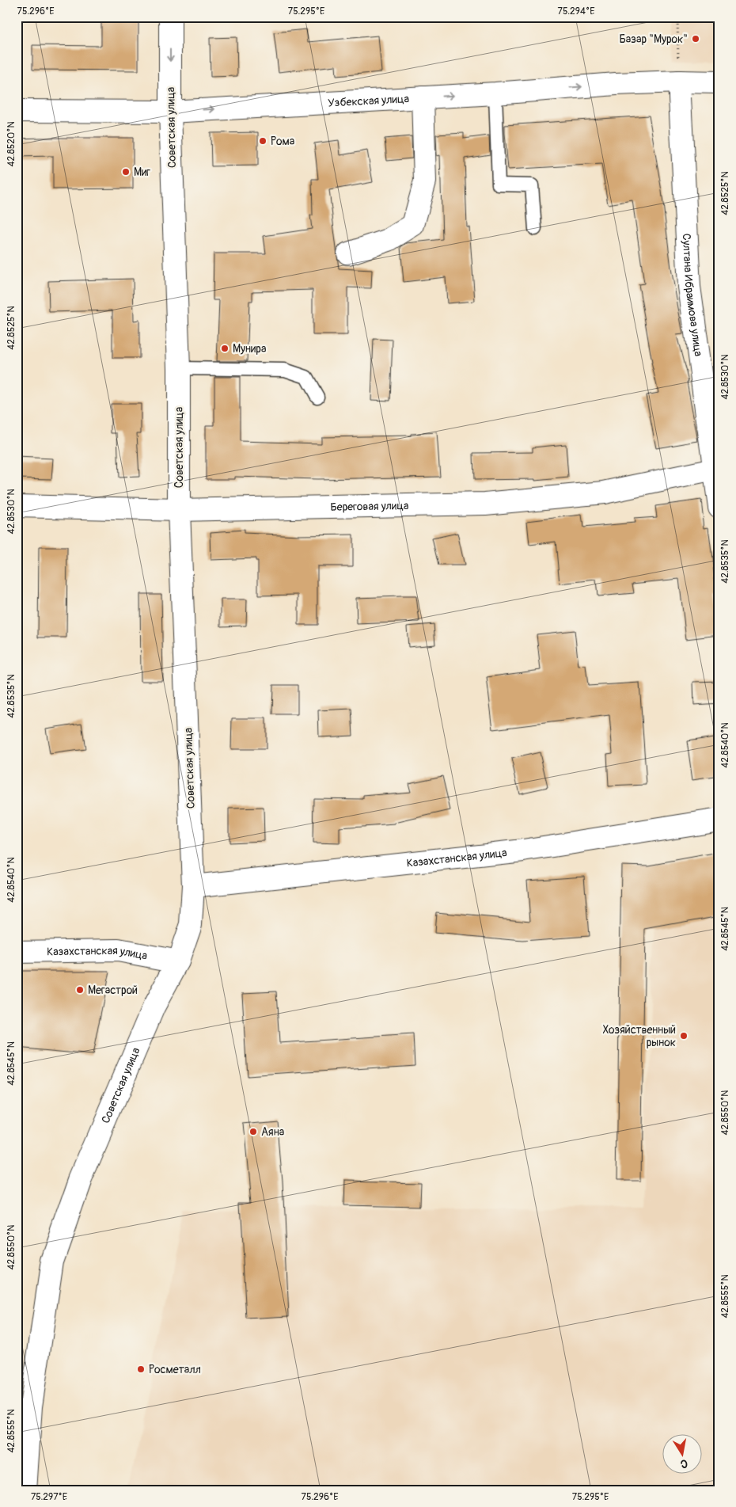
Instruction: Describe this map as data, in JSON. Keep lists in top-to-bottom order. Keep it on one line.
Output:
{"streets":{"street":["Узбекская улица","Советская улица","Султана Ибраимова улица","Береговая улица","Казахстанская улица"]},"crossings":[["Узбекская улица","Советская улица"],["Узбекская улица","Султана Ибраимова улица"],["Советская улица","Береговая улица"],["Советская улица","Казахстанская улица"],["Султана Ибраимова улица","Береговая улица"]],"one_way":["Узбекская улица"],"places":["Базар \"Мурок\"","Рома","Миг","Мунира","Мегастрой","Хозяйственный рынок","Аяна","Росметалл"],"north":"bottom","coordinates":["75.296°E","75.295°E","75.294°E","42.8520°N","42.8525°N","42.8530°N","42.8535°N","42.8540°N","42.8545°N","42.8550°N","42.8555°N","75.297°E"]}
